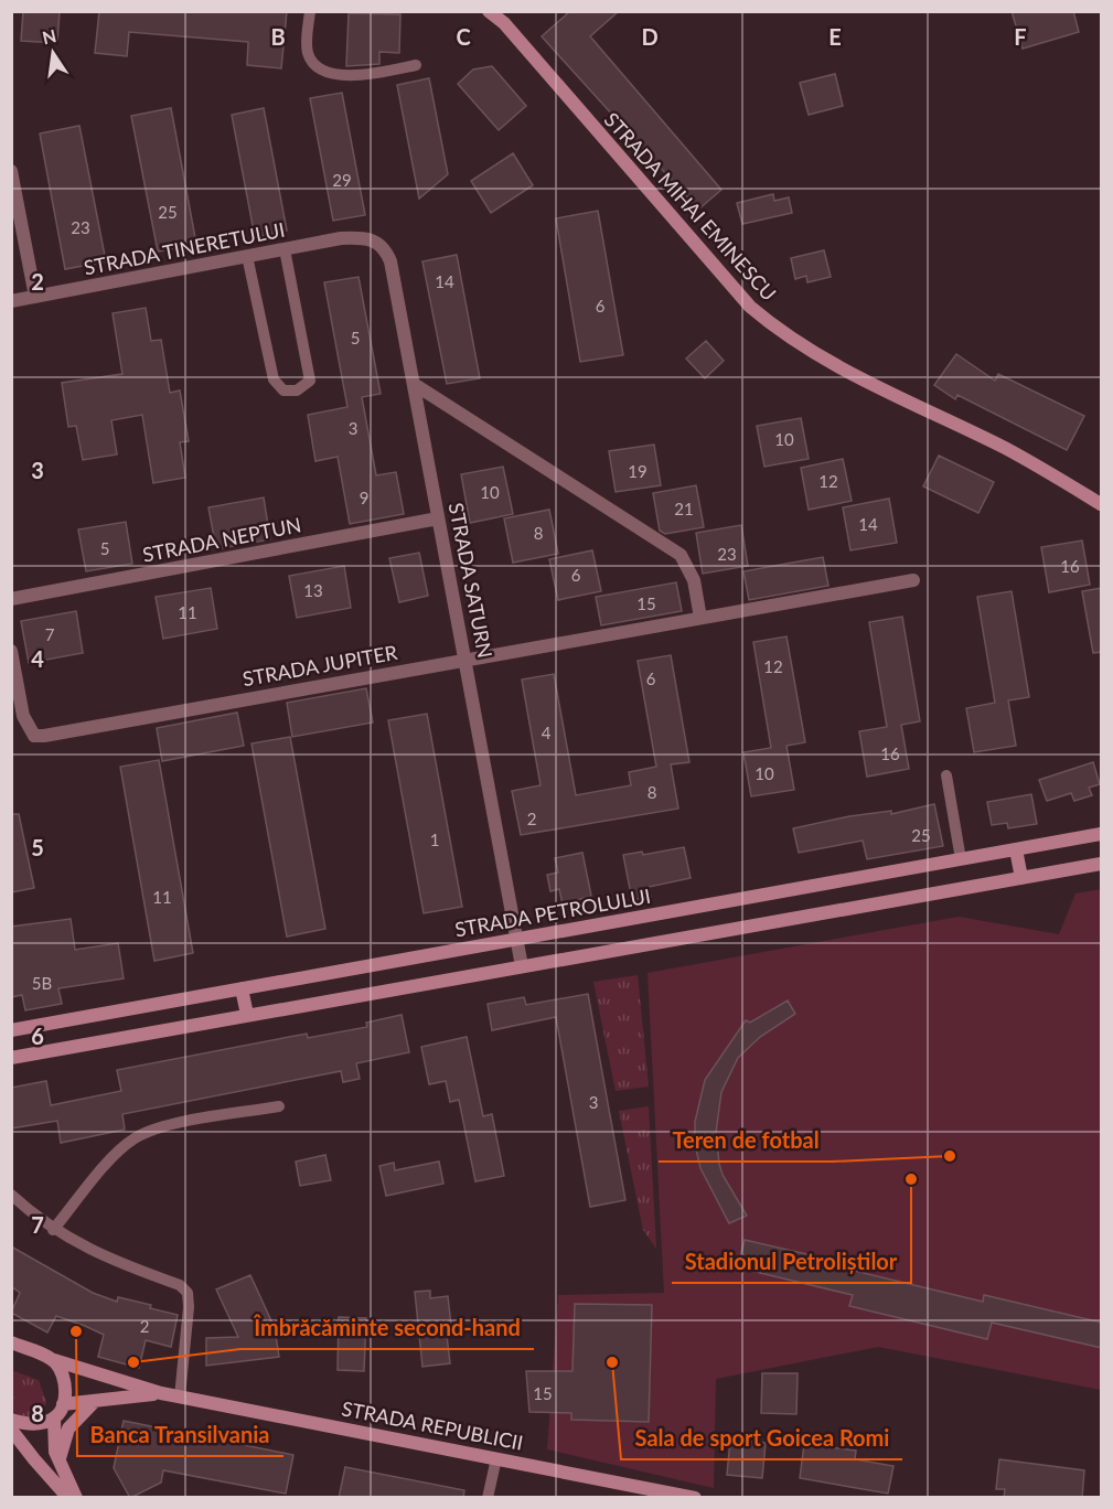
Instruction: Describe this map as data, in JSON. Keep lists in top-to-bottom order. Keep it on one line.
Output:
{"streets":{"street":["STRADA MIHAI EMINESCU","STRADA TINERETULUI","STRADA NEPTUN","STRADA SATURN","STRADA JUPITER","STRADA PETROLULUI","STRADA REPUBLICII"]},"crossings":[["STRADA TINERETULUI","STRADA SATURN"],["STRADA NEPTUN","STRADA SATURN"],["STRADA SATURN","STRADA JUPITER"],["STRADA SATURN","STRADA PETROLULUI"]],"places":["Teren de fotbal","Stadionul Petroliștilor","Banca Transilvania","Îmbrăcăminte second-hand","Sala de sport Goicea Romi"],"house_numbers":["29","25","23","14","6","5","3","10","19","12","10","9","21","14","8","5","23","16","6","13","15","11","7","12","6","4","16","10","8","2","25","1","11","5B","3","2","15"],"north":"top","grid":{"columns":["B","C","D","E","F"],"rows":["2","3","4","5","6","7","8"]}}
